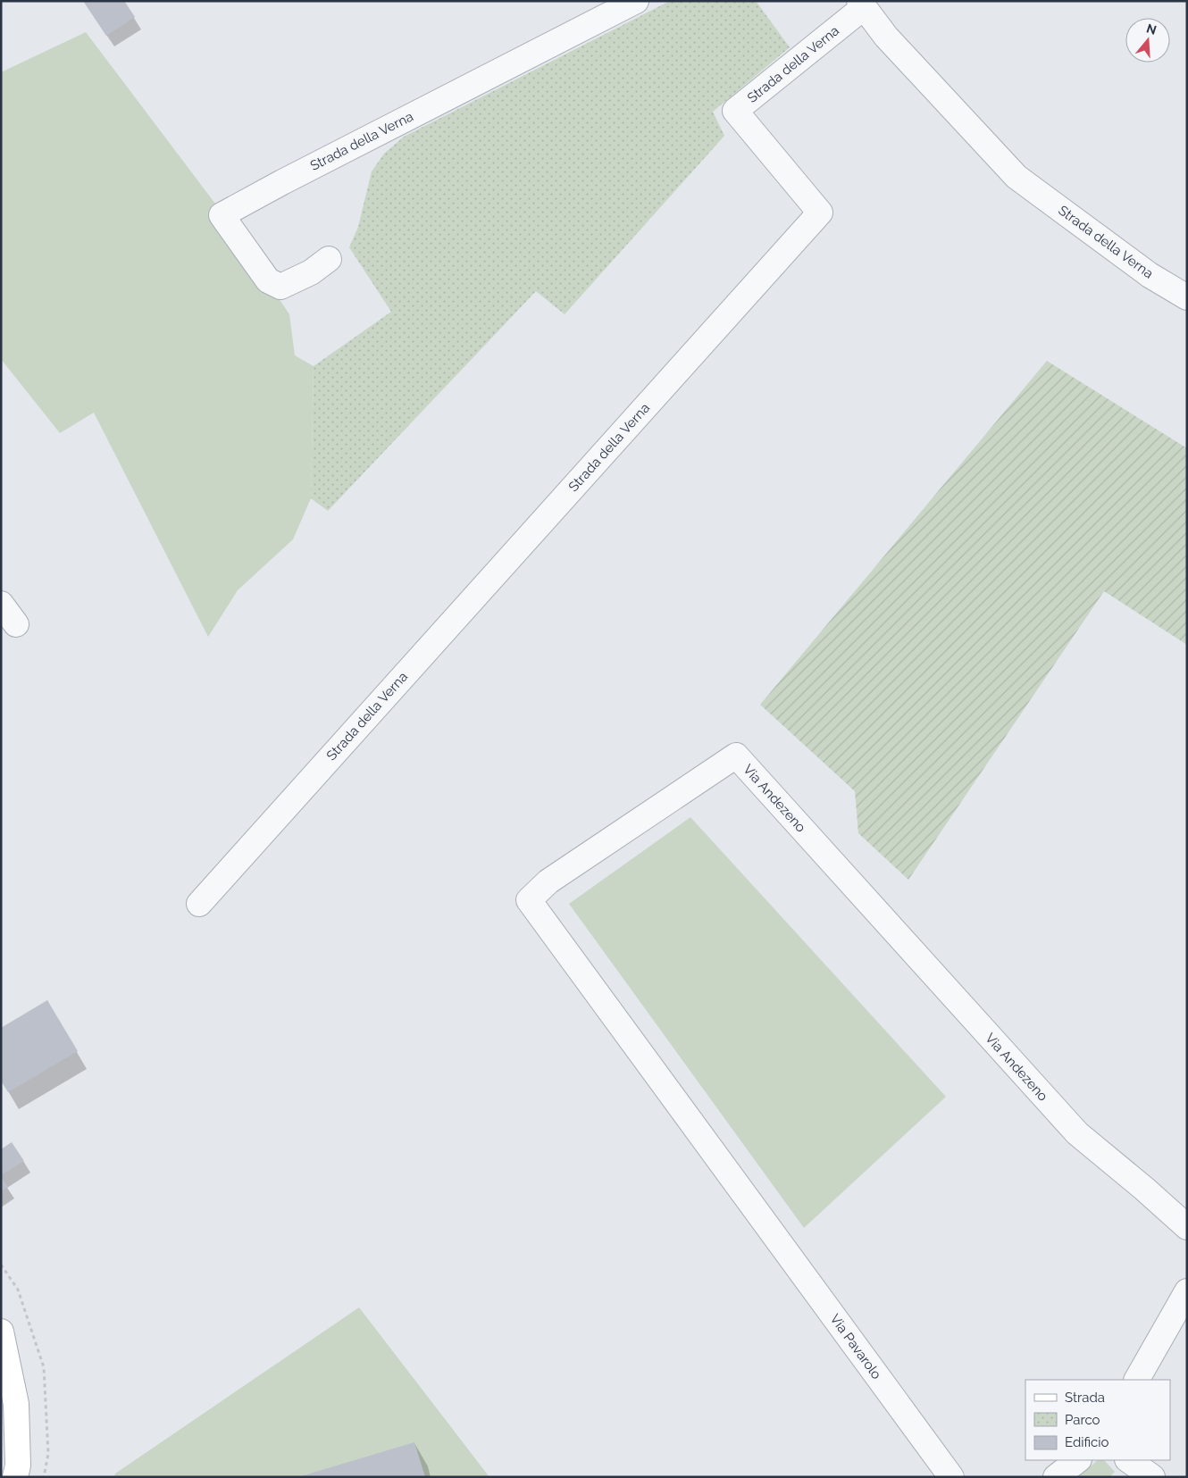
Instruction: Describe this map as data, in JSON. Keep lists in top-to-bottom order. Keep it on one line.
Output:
{"streets":{"street":["Strada della Verna","Via Andezeno","Via Pavarolo"]},"crossings":[["Via Andezeno","Via Pavarolo"]],"legend":["Strada","Parco","Edificio"],"north":"top"}
